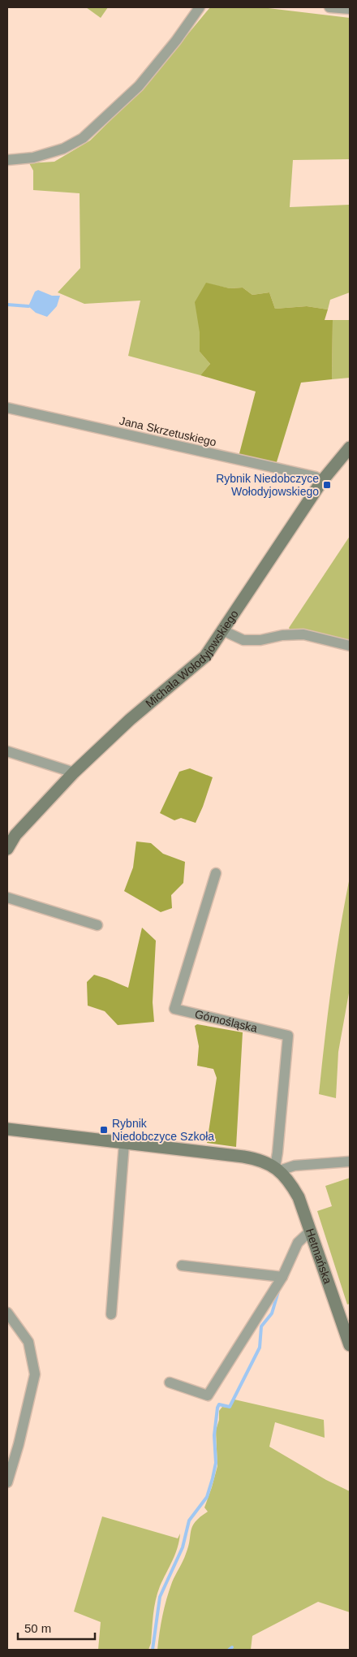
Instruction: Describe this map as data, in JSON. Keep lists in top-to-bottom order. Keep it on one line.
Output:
{"streets":{"street":["Jana Skrzetuskiego","Michała Wołodyjowskiego","Górnośląska","Hetmańska"]},"crossings":[["Jana Skrzetuskiego","Michała Wołodyjowskiego"],["Górnośląska","Hetmańska"]],"places":{"transit":["Rybnik Niedobczyce Wołodyjowskiego","Rybnik Niedobczyce Szkoła"]},"scale_bar":"50 m"}
